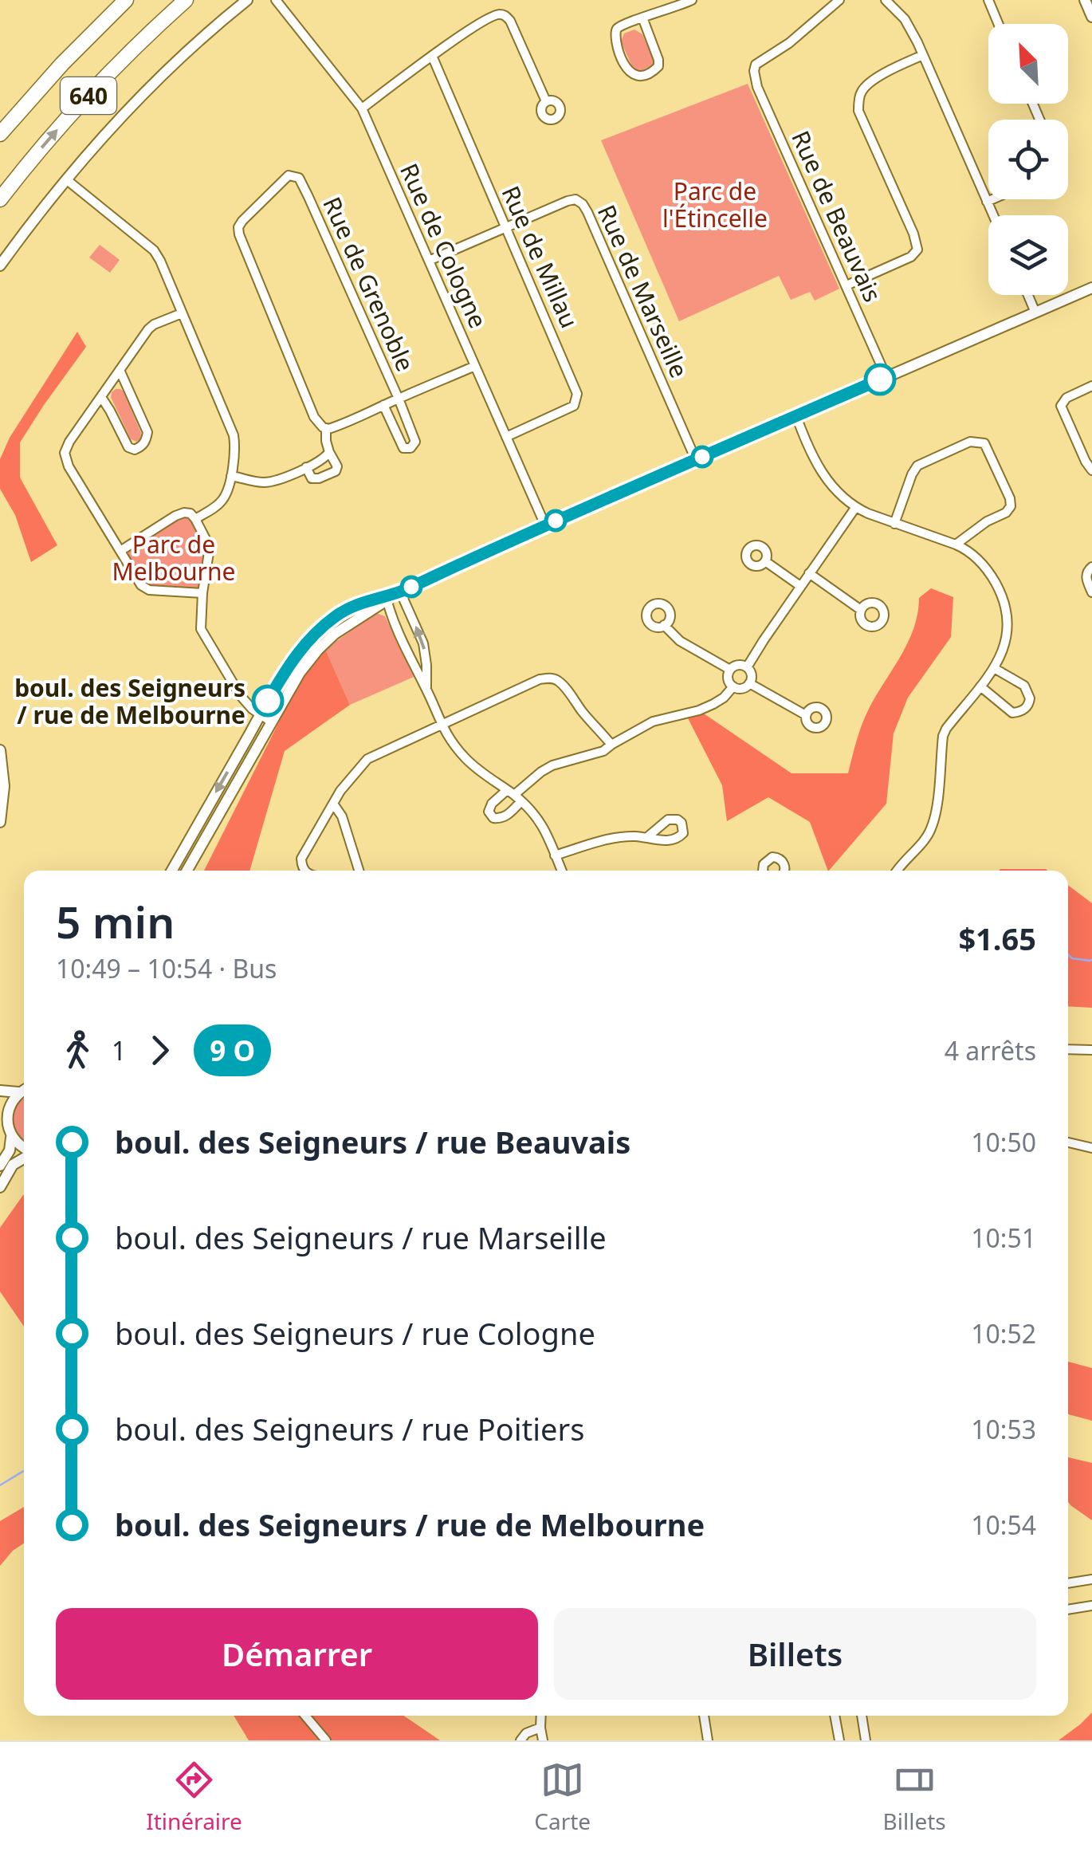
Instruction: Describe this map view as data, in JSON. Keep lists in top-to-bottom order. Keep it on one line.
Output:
{"streets":{"highway":["640"],"street":["Rue de Beauvais","Rue de Cologne","Rue de Millau","Rue de Grenoble","Rue de Marseille"]},"crossings":[["Rue de Cologne","Rue de Millau"],["Rue de Cologne","Rue de Marseille"],["Rue de Millau","Rue de Marseille"]],"parks":["Parc de l'Étincelle","Parc de Melbourne"],"places":["boul. des Seigneurs / rue de Melbourne"],"north":"top left","page":{"heading":["5 min","10:49 – 10:54 · Bus","$1.65"],"legs":["1","9 O","4 arrêts"],"list":[{"name":"boul. des Seigneurs / rue Beauvais","value":"10:50"},{"name":"boul. des Seigneurs / rue Marseille","value":"10:51"},{"name":"boul. des Seigneurs / rue Cologne","value":"10:52"},{"name":"boul. des Seigneurs / rue Poitiers","value":"10:53"},{"name":"boul. des Seigneurs / rue de Melbourne","value":"10:54"}],"buttons":["Démarrer","Billets"],"tabs":["Itinéraire","Carte","Billets"]}}
